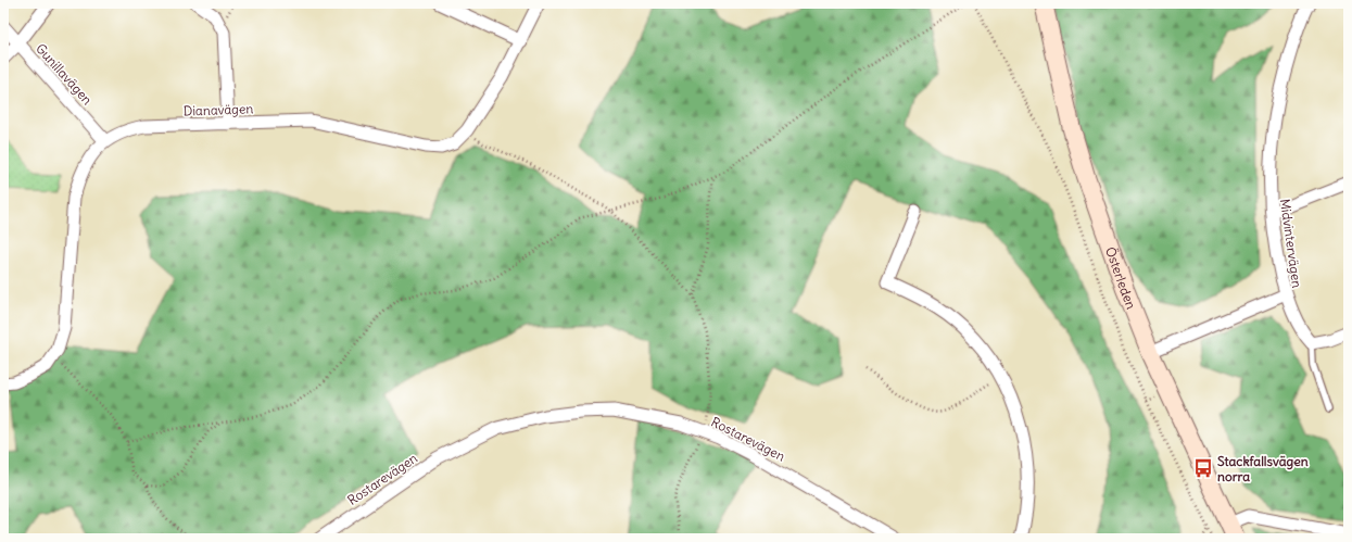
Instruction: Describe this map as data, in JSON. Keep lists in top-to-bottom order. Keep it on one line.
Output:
{"streets":{"main road":["Österleden"],"street":["Gunillavägen","Dianavägen","Midvintervägen","Rostarevägen"]},"crossings":[["Gunillavägen","Dianavägen"],["Midvintervägen","Österleden"]],"places":{"bus stop":["Stackfallsvägen norra"]}}
